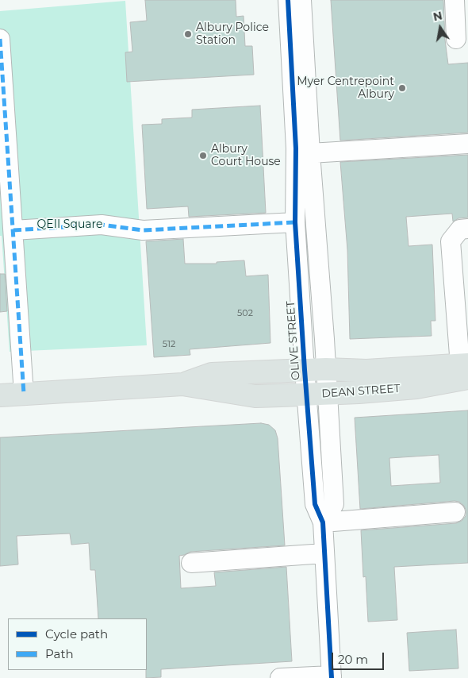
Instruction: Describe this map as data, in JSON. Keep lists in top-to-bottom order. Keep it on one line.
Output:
{"streets":{"main road":["DEAN STREET"],"street":["OLIVE STREET"]},"crossings":[["OLIVE STREET","DEAN STREET"]],"parks":["QEII Square"],"places":["Albury Police Station","Myer Centrepoint Albury","Albury Court House"],"house_numbers":["502","512"],"legend":["Cycle path","Path"],"scale_bar":"20 m","north":"top"}
